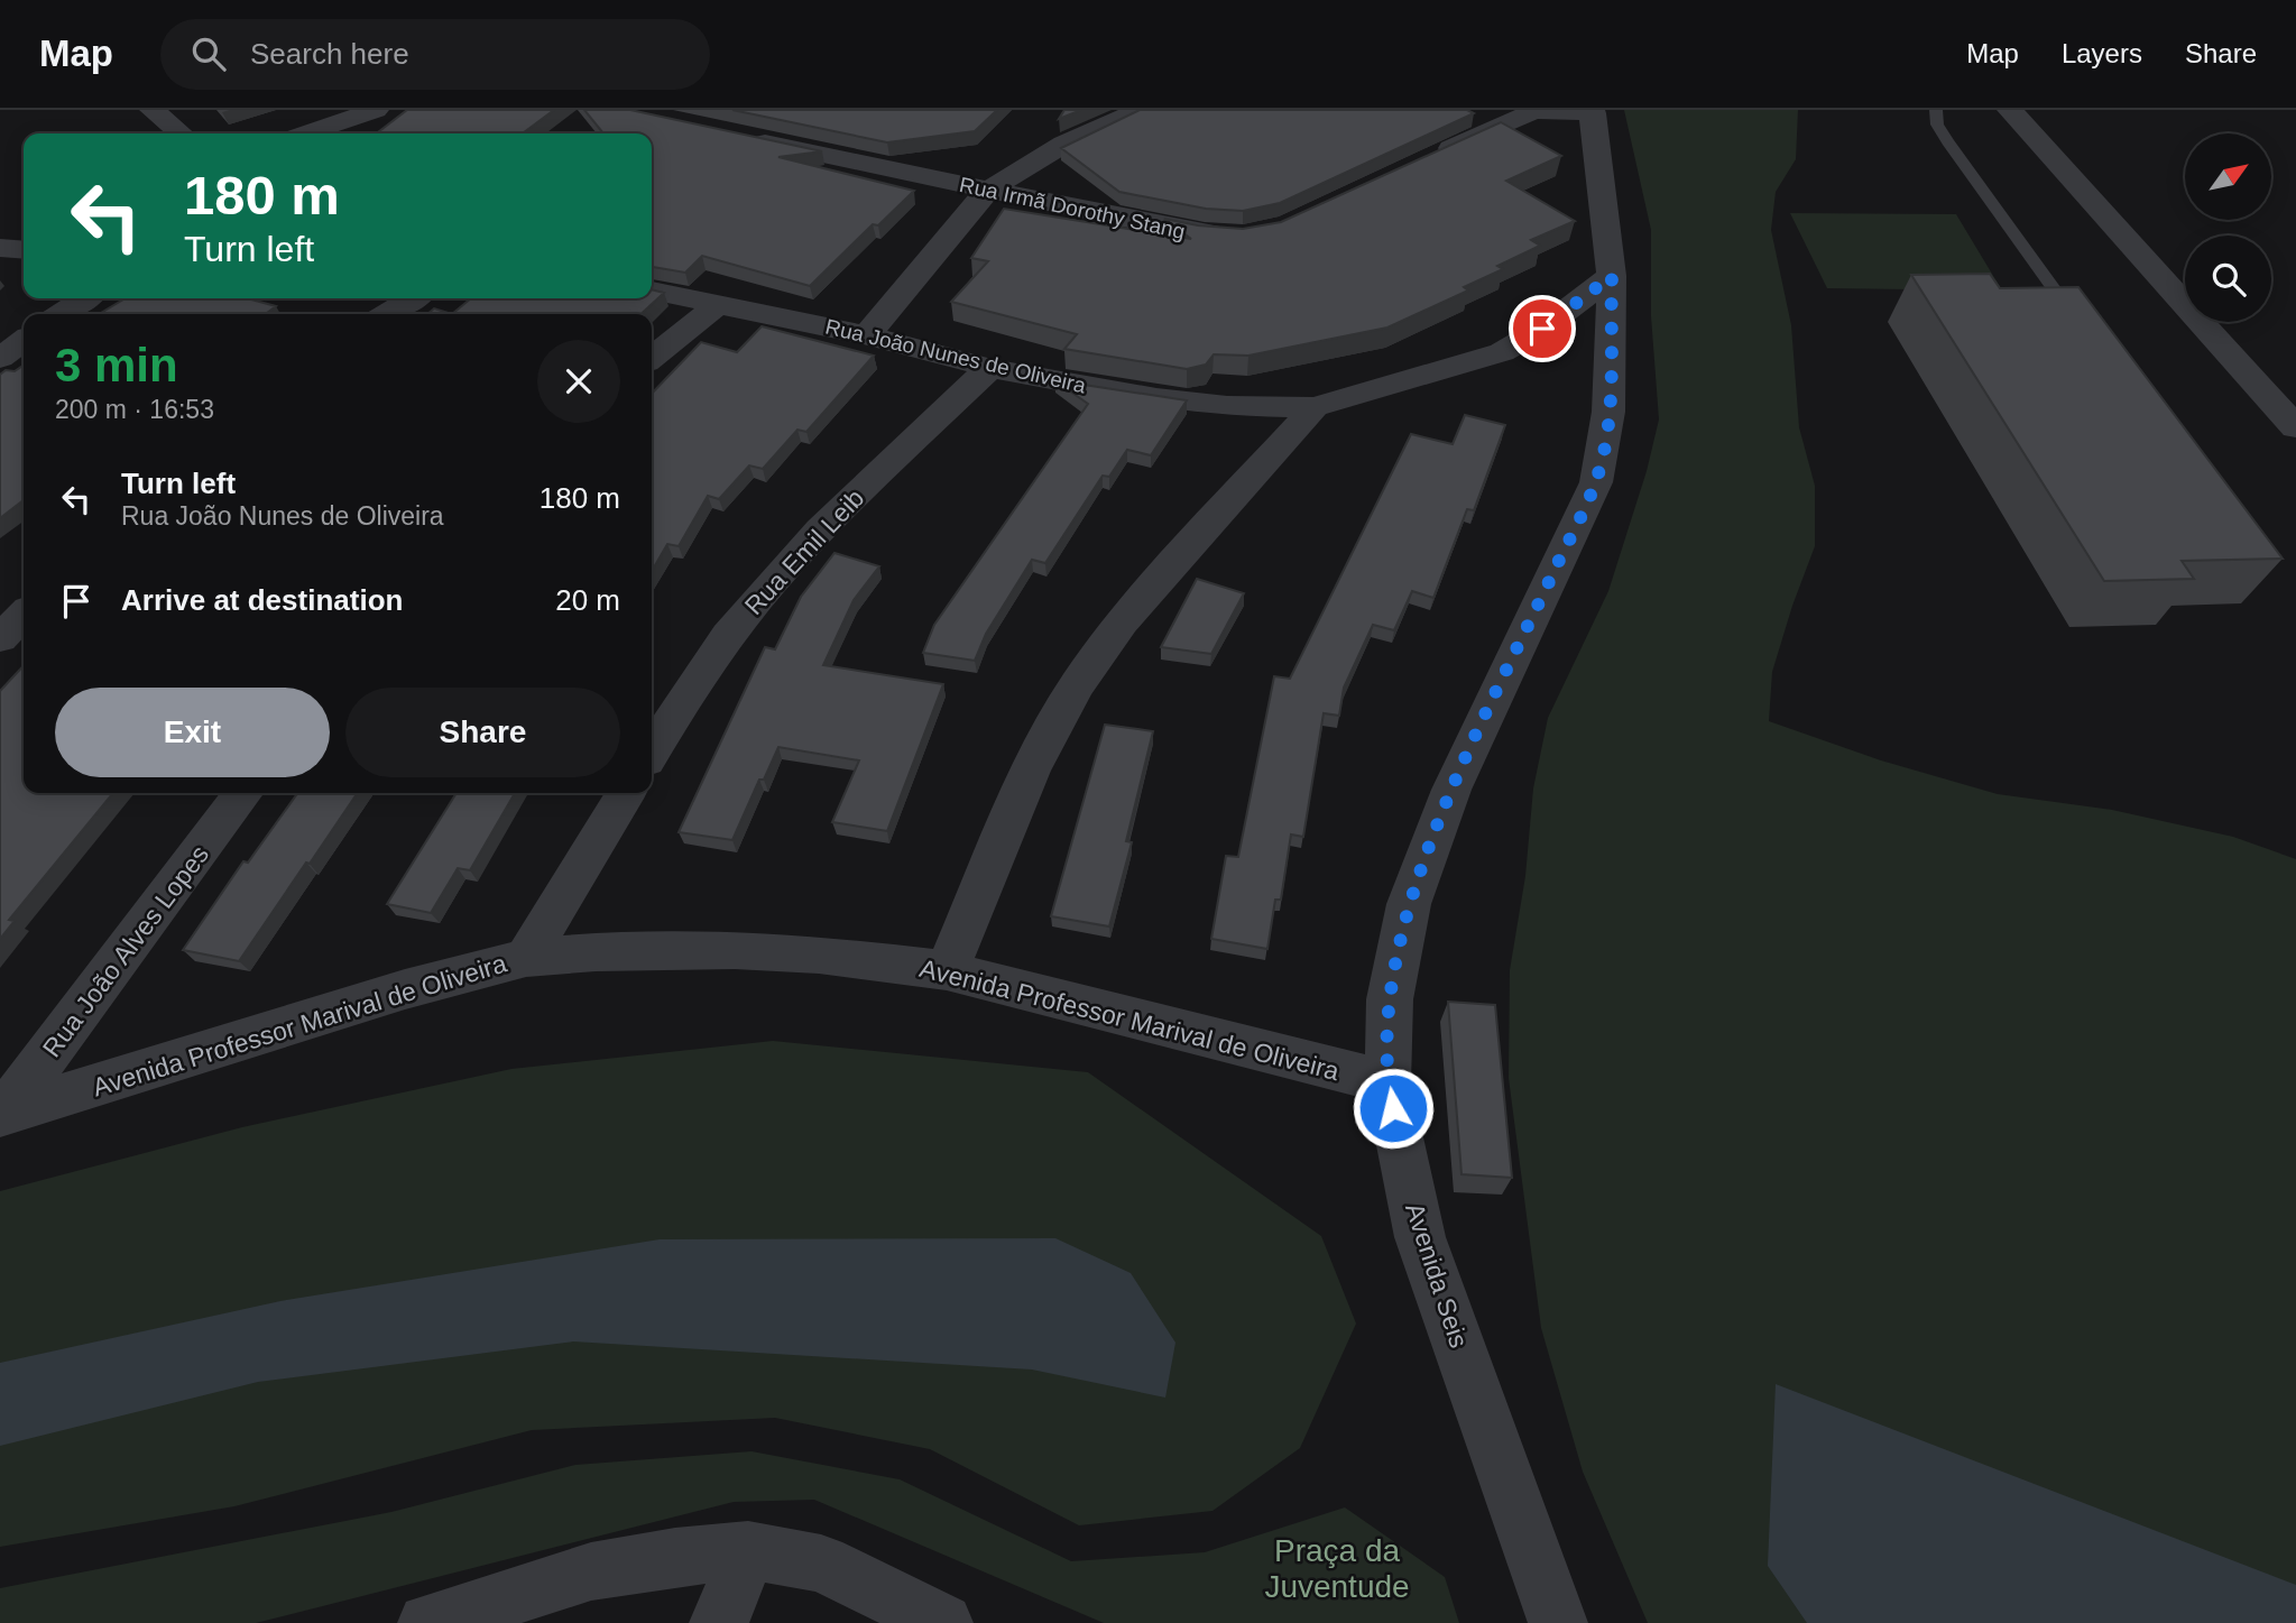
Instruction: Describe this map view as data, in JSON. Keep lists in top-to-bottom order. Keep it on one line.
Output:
{"streets":{"street":["Rua Irmã Dorothy Stang","Rua João Nunes de Oliveira","Rua Emil Leib","Rua João Alves Lopes","Avenida Professor Marival de Oliveira","Avenida Seis"]},"crossings":[["Rua João Nunes de Oliveira","Rua Emil Leib"],["Rua João Nunes de Oliveira","Avenida Seis"],["Rua João Alves Lopes","Avenida Professor Marival de Oliveira"],["Avenida Professor Marival de Oliveira","Avenida Seis"]],"parks":["Praça da Juventude"],"north":"top right","page":{"header":"Map","search":"Search here","nav":["Map","Layers","Share"],"turn":["180 m","Turn left"],"heading":["3 min","200 m · 16:53"],"list":[{"name":"Turn left","note":"Rua João Nunes de Oliveira","value":"180 m"},{"name":"Arrive at destination","value":"20 m"}],"buttons":["Exit","Share"]}}
